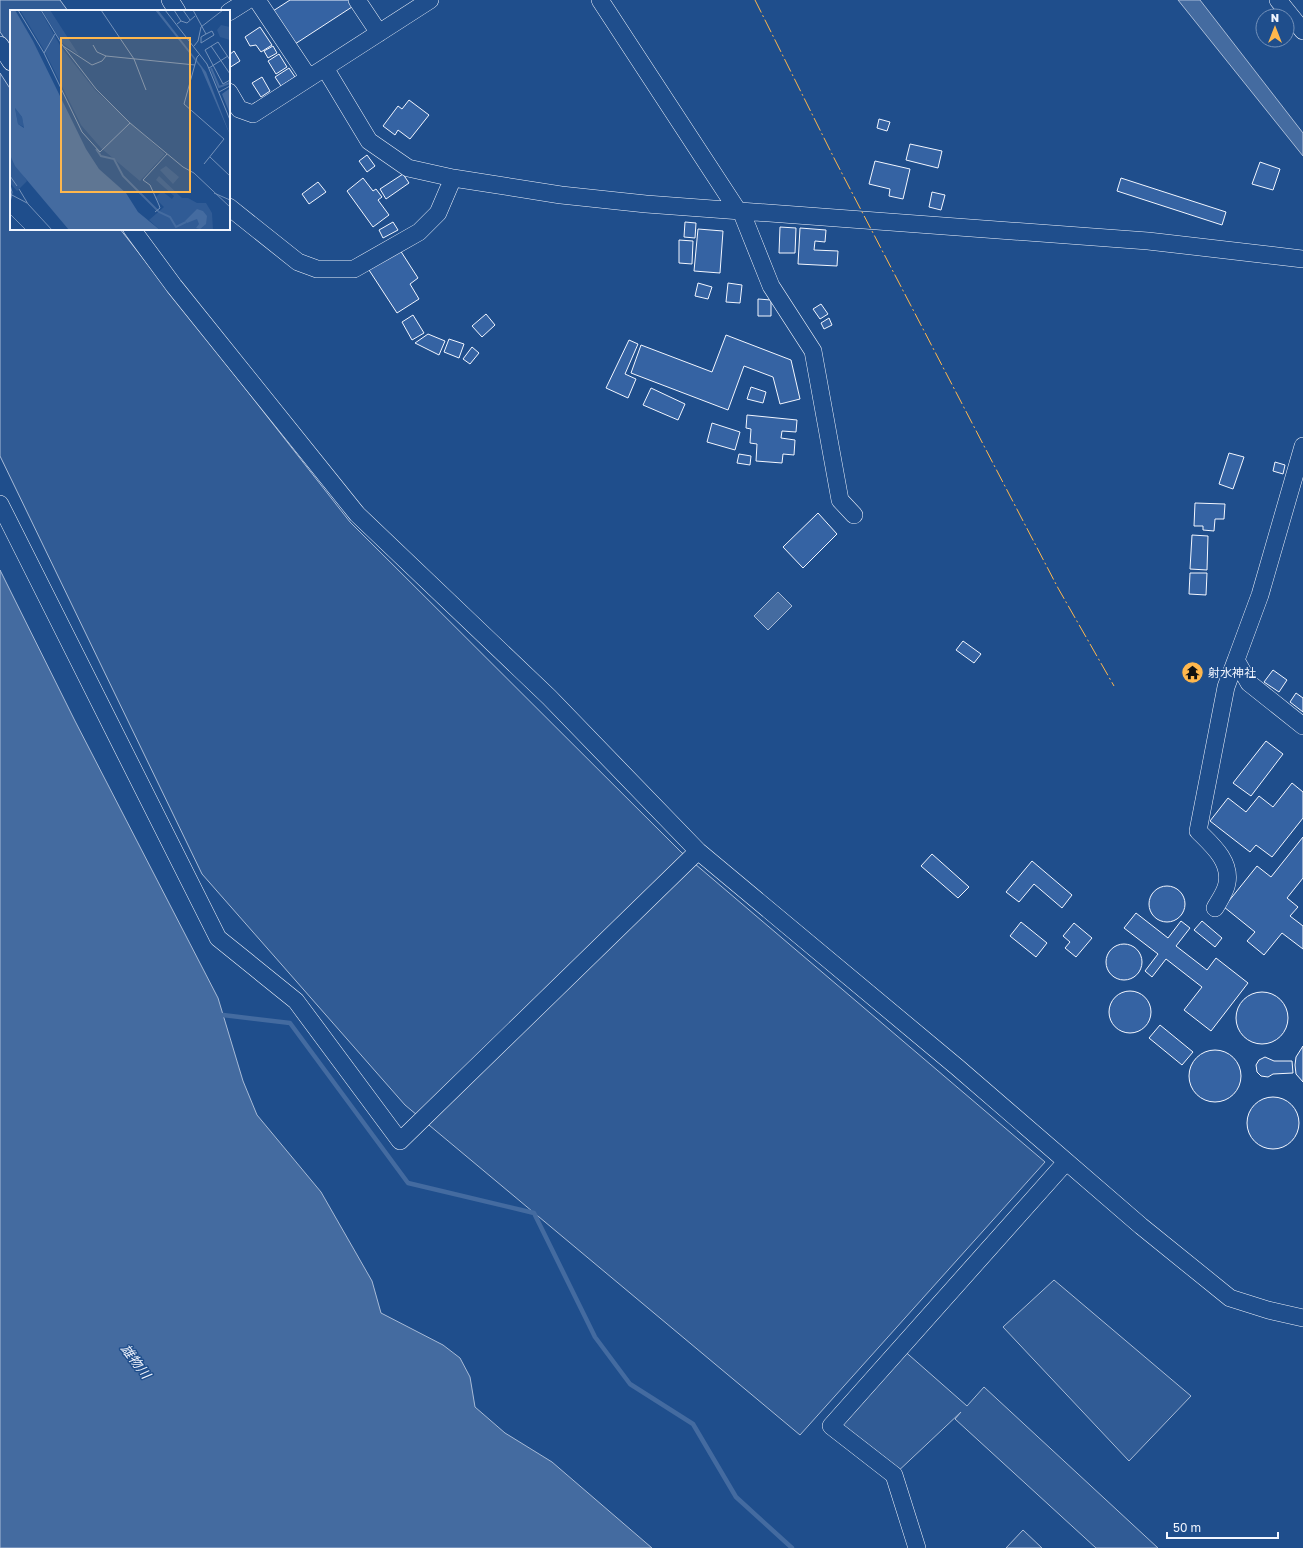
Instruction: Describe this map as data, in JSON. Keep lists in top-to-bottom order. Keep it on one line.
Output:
{"water":["雄物川"],"places":{"temple":["射水神社"]},"scale_bar":"50 m","north":"top"}
